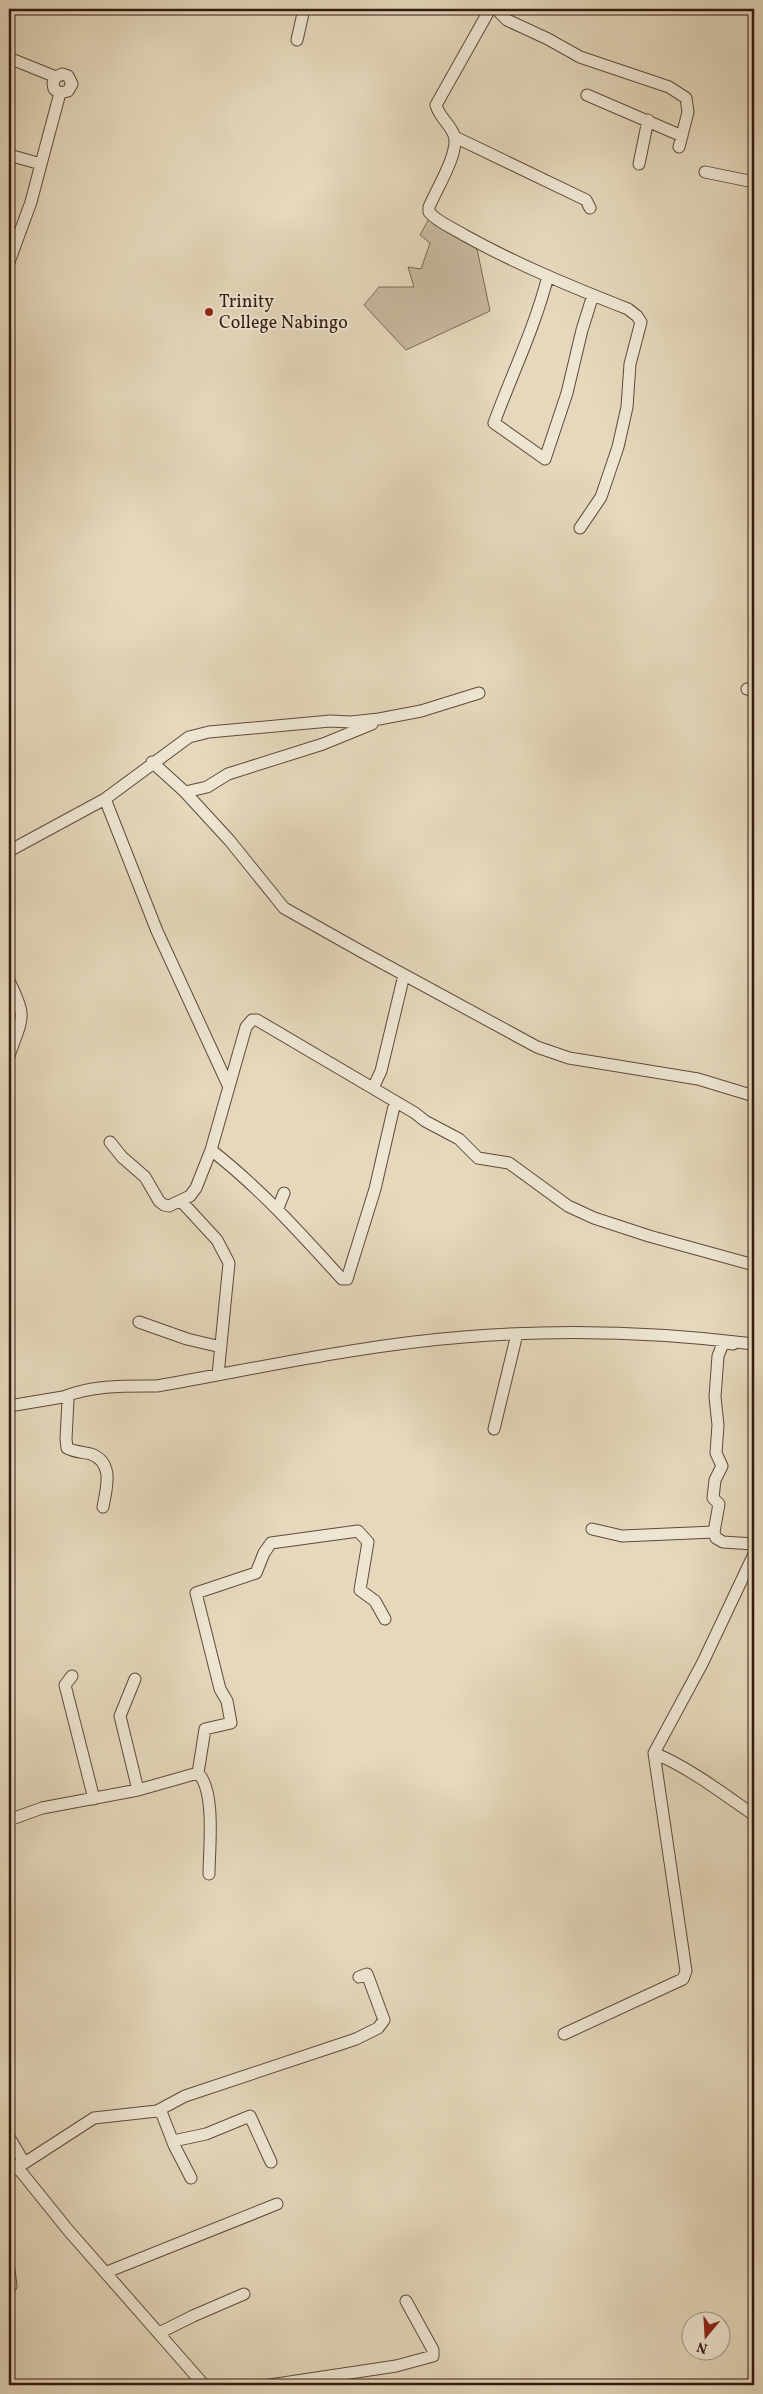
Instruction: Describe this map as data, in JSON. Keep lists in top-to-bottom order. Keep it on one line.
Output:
{"places":["Trinity College Nabingo"],"north":"bottom"}
